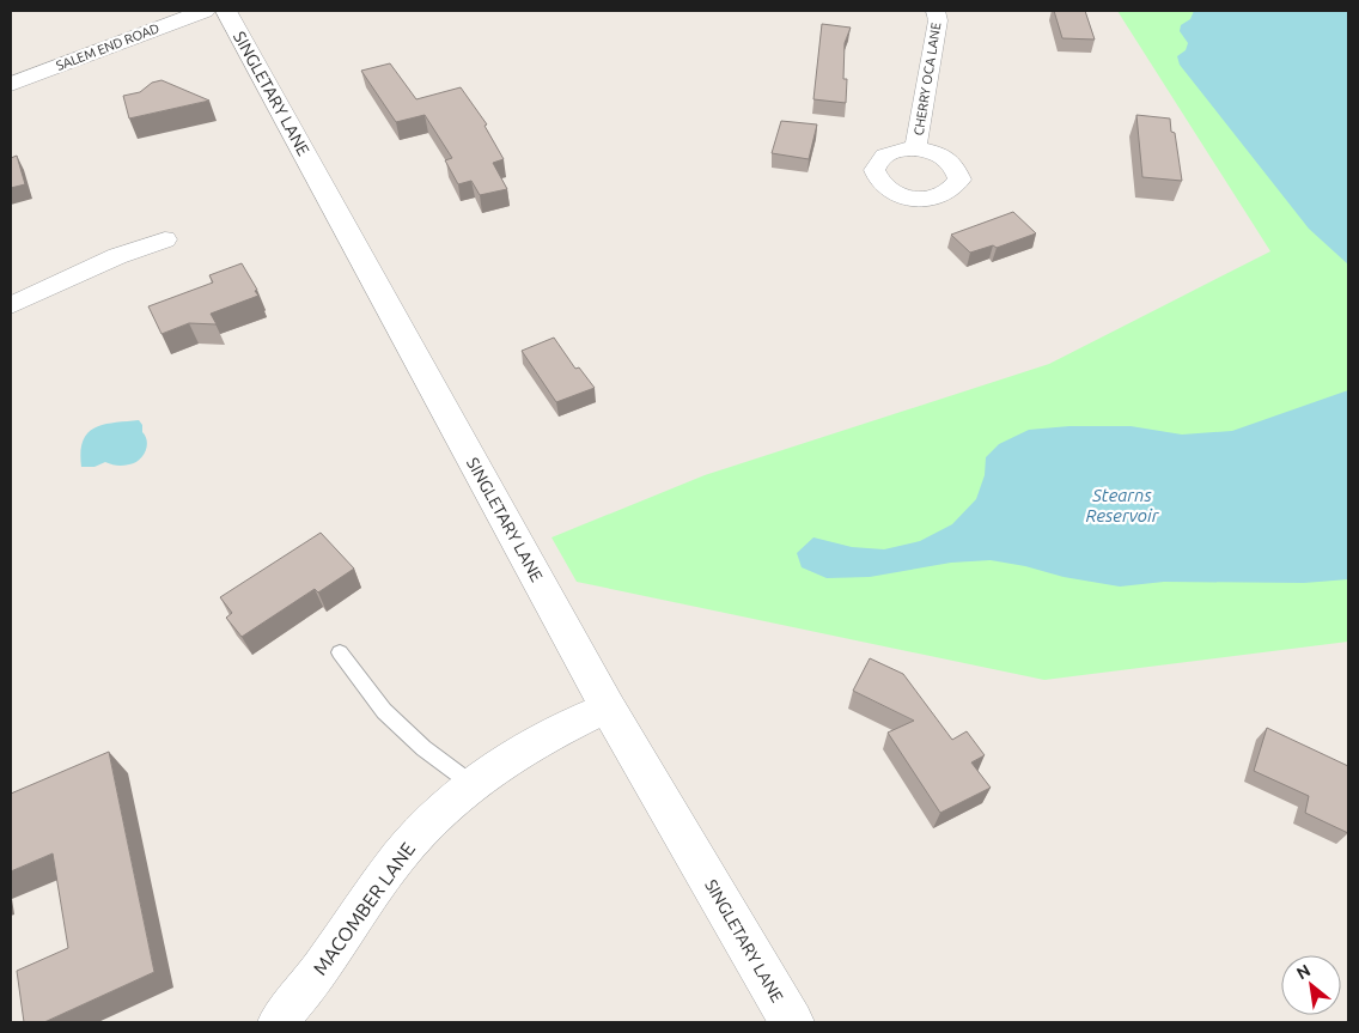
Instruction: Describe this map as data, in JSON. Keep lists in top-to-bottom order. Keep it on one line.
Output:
{"streets":{"street":["SALEM END ROAD","CHERRY OCA LANE","SINGLETARY LANE","MACOMBER LANE"]},"crossings":[["SINGLETARY LANE","MACOMBER LANE"]],"water":["Stearns Reservoir"],"north":"top left"}
